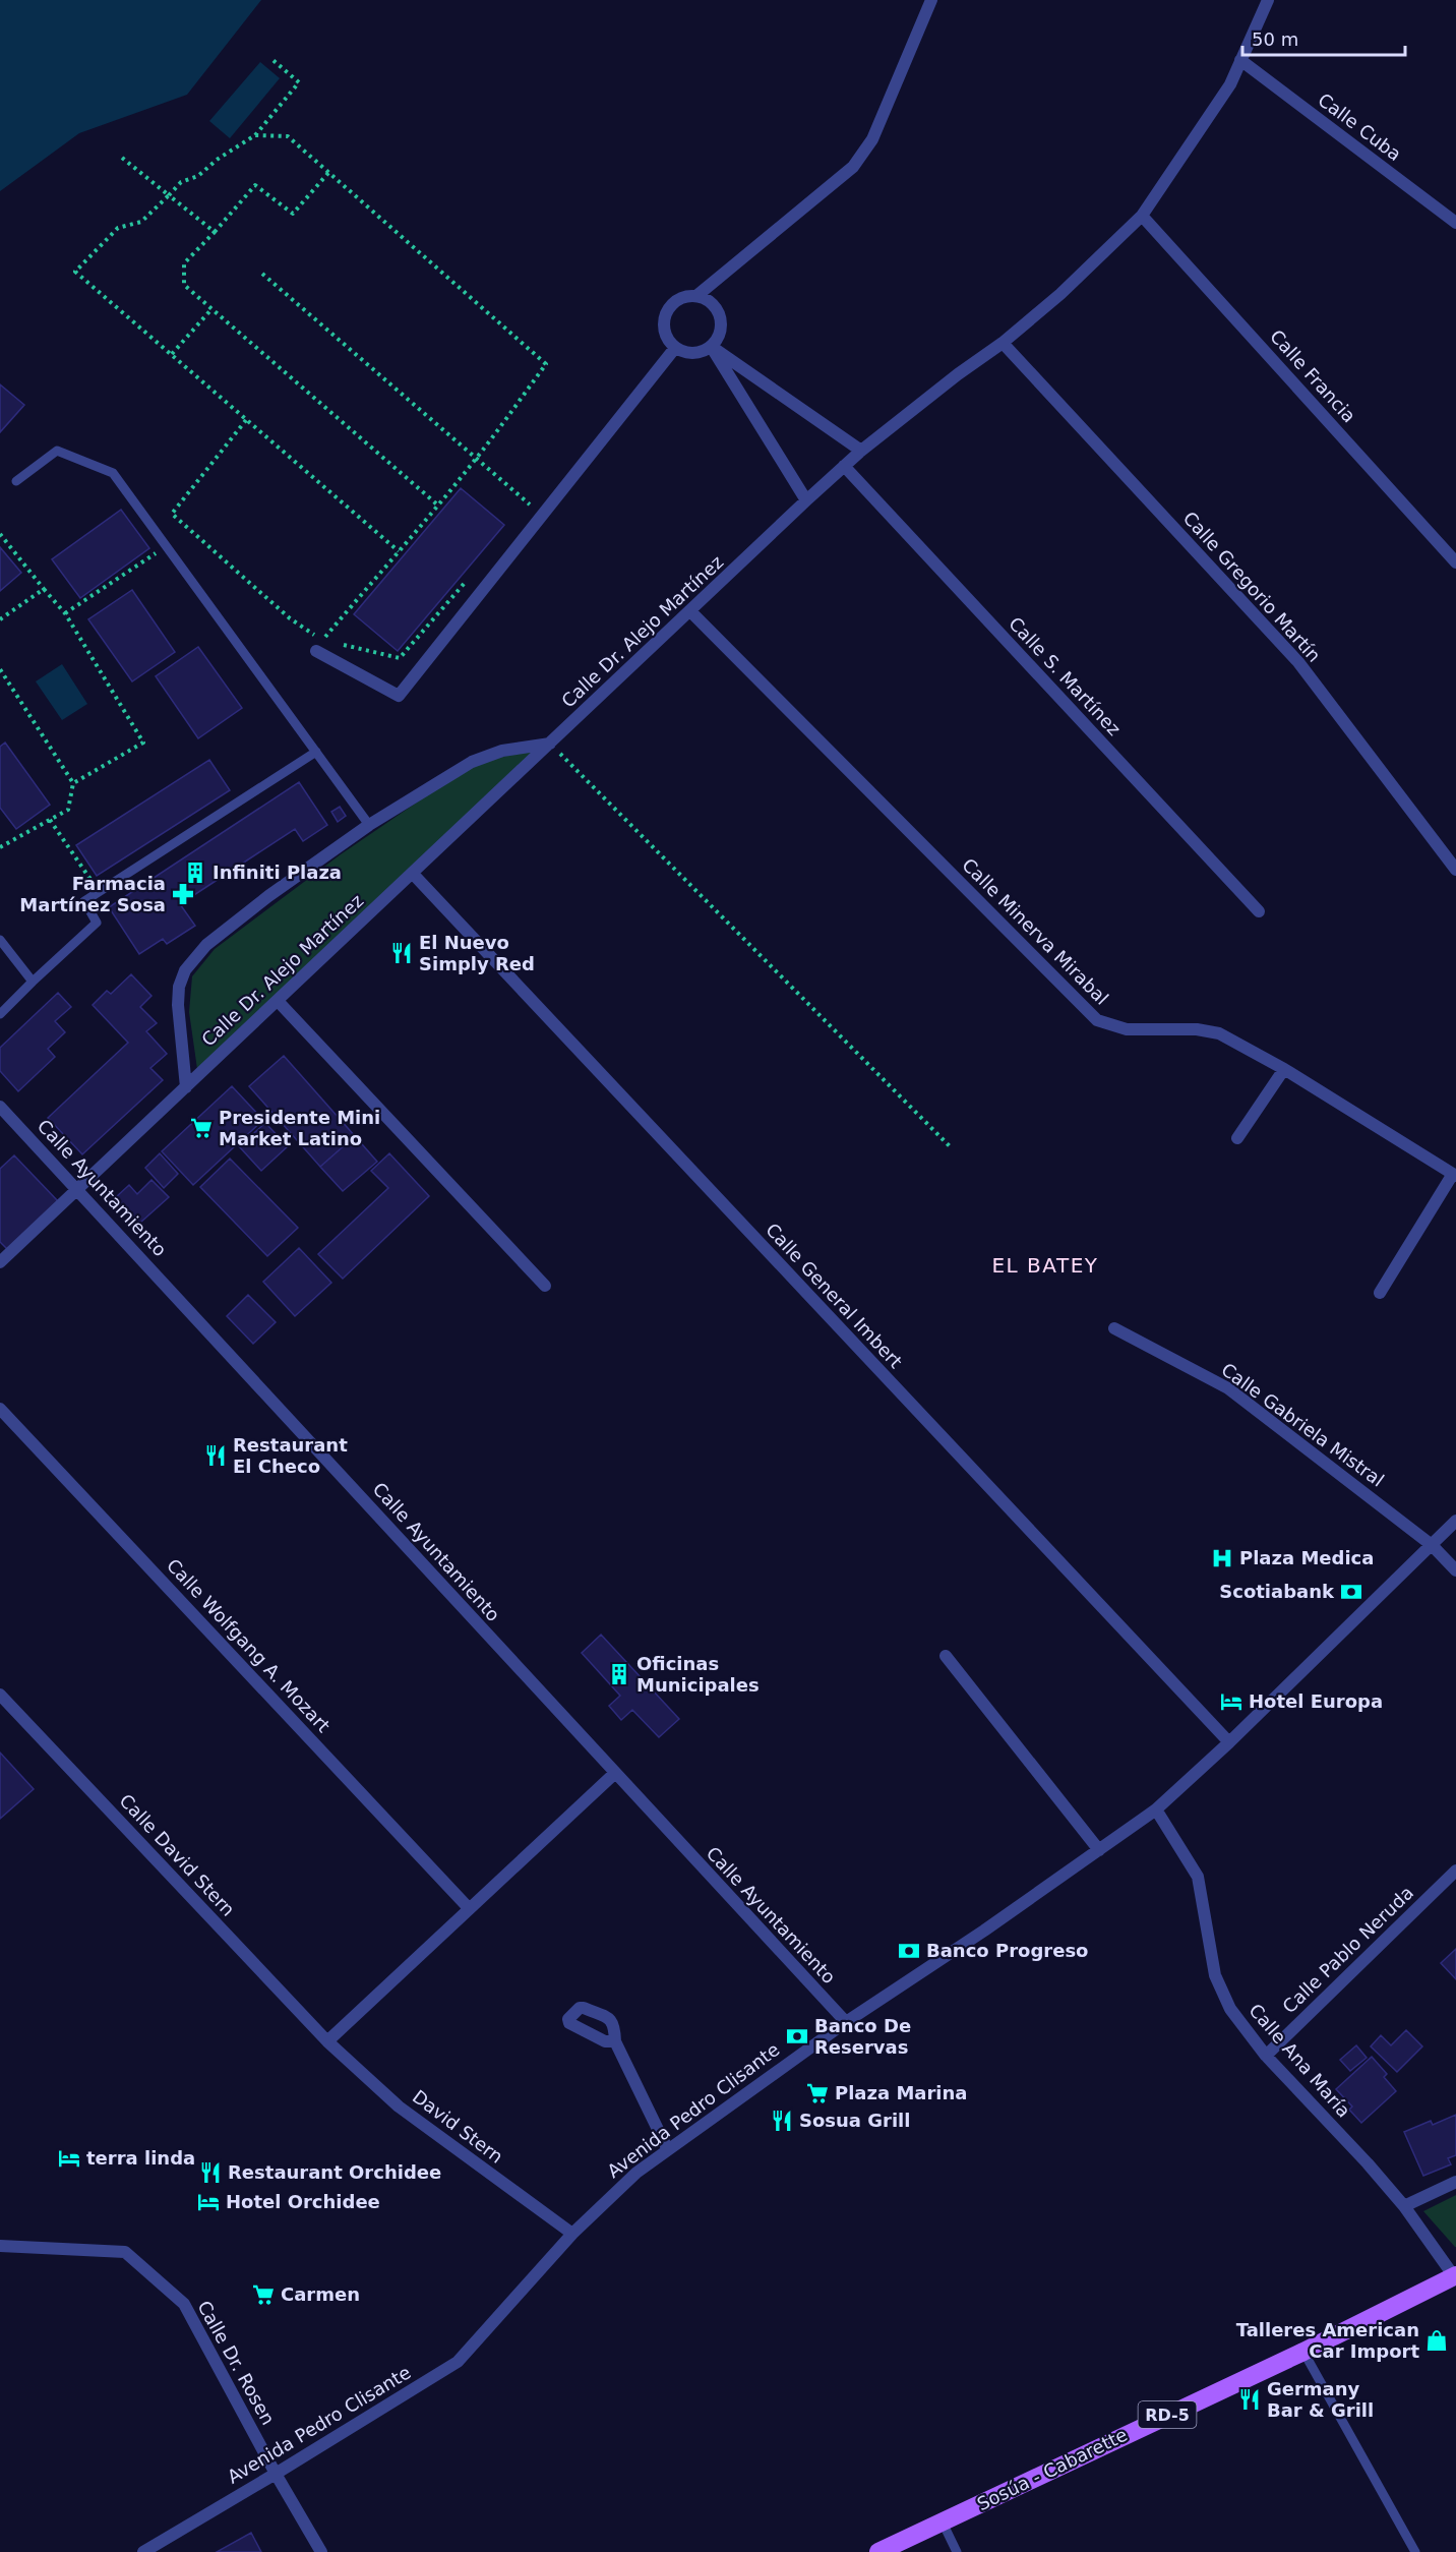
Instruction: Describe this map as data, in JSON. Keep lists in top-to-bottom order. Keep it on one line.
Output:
{"streets":{"main road":["RD-5","Sosúa - Cabarette"],"street":["Calle Cuba","Calle Francia","Calle Gregorio Martín","Calle Dr. Alejo Martínez","Calle S. Martínez","Calle Minerva Mirabal","Calle Ayuntamiento","Calle General Imbert","Calle Gabriela Mistral","Calle Wolfgang A. Mozart","Calle David Stern","Calle Pablo Neruda","Calle Ana María","Avenida Pedro Clisante","David Stern","Calle Dr. Rosen"]},"crossings":[["Calle Cuba","Calle Dr. Alejo Martínez"],["Calle Francia","Calle Dr. Alejo Martínez"],["Calle Gregorio Martín","Calle Dr. Alejo Martínez"],["Calle Dr. Alejo Martínez","Calle S. Martínez"],["Calle Dr. Alejo Martínez","Calle Minerva Mirabal"],["Calle Dr. Alejo Martínez","Calle Ayuntamiento"],["Calle Dr. Alejo Martínez","Calle General Imbert"],["Calle Ayuntamiento","Avenida Pedro Clisante"],["Calle General Imbert","Avenida Pedro Clisante"],["Calle Gabriela Mistral","Avenida Pedro Clisante"],["Calle David Stern","David Stern"],["Calle Pablo Neruda","Calle Ana María"],["Calle Ana María","Avenida Pedro Clisante"],["Calle Ana María","Sosúa - Cabarette"],["Avenida Pedro Clisante","David Stern"],["Avenida Pedro Clisante","Calle Dr. Rosen"]],"districts":["EL BATEY"],"places":{"building":["Infiniti Plaza","Oficinas Municipales"],"pharmacy":["Farmacia Martínez Sosa"],"restaurant":["El Nuevo Simply Red","Restaurant El Checo","Sosua Grill","Restaurant Orchidee","Germany Bar & Grill"],"supermarket":["Presidente Mini Market Latino","Plaza Marina","Carmen"],"hospital":["Plaza Medica"],"bank":["Scotiabank","Banco Progreso","Banco De Reservas"],"hotel":["Hotel Europa","terra linda","Hotel Orchidee"],"shop":["Talleres American Car Import"]},"scale_bar":"50 m"}
